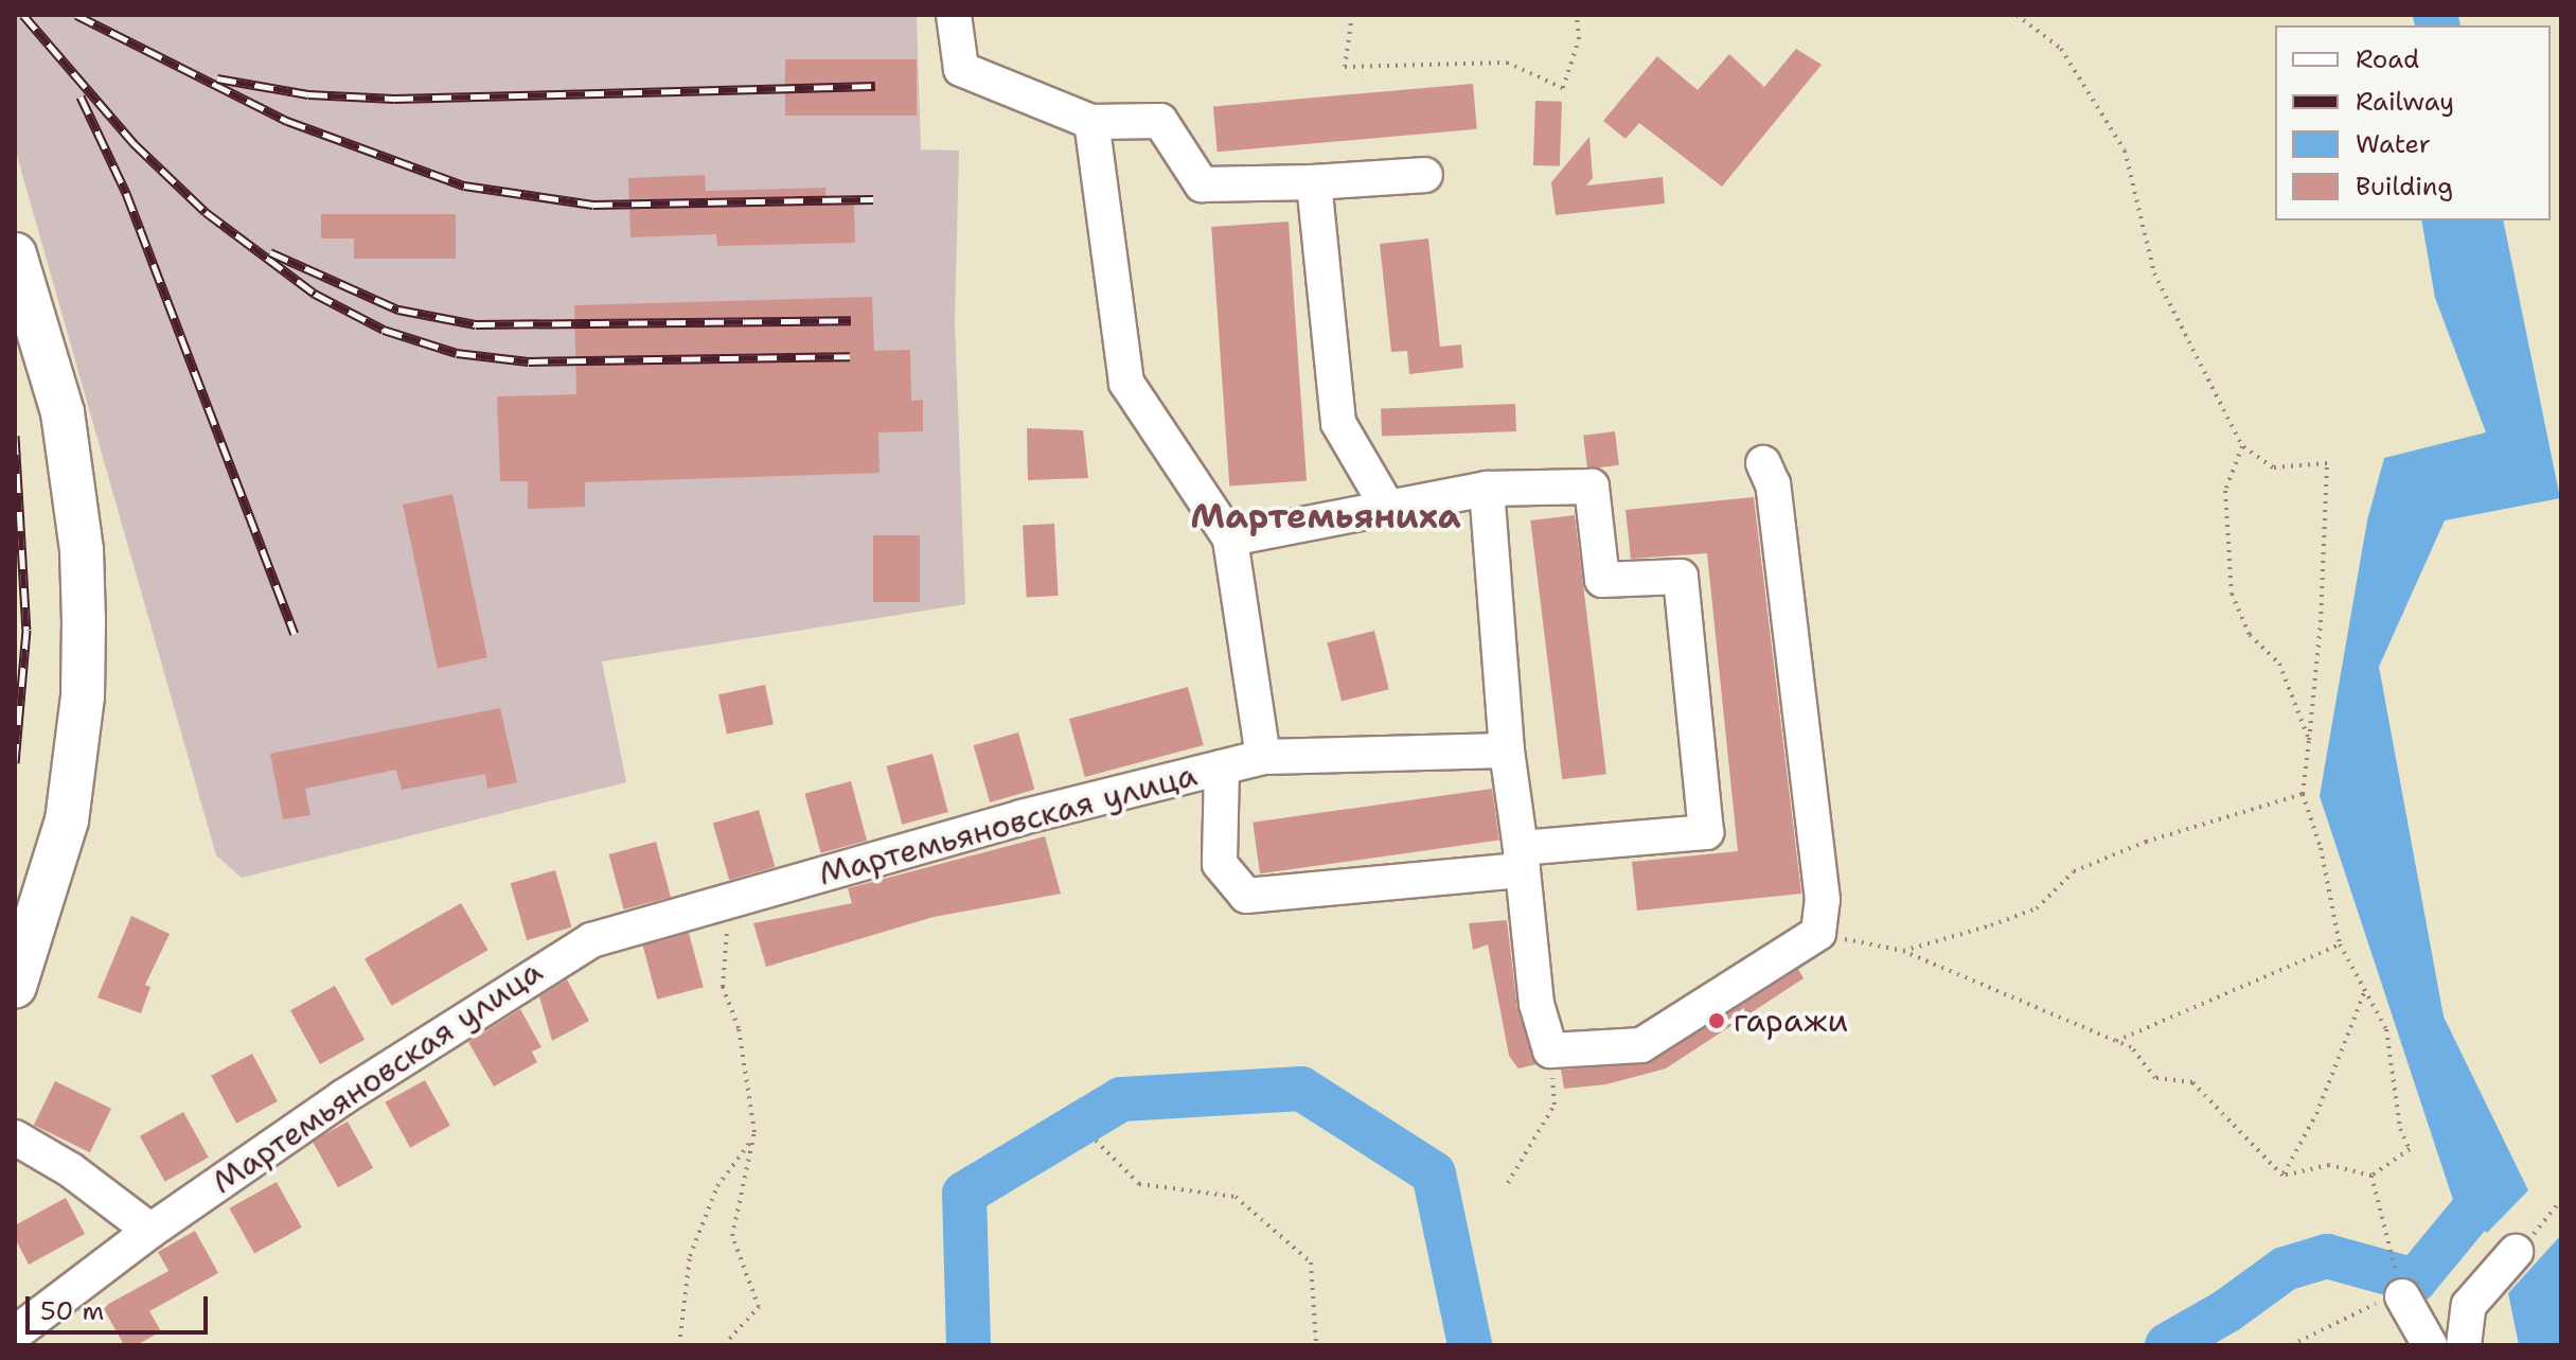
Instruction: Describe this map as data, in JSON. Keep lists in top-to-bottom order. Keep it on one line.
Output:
{"streets":{"street":["Мартемьяновская улица"]},"districts":["Мартемьяниха"],"places":["гаражи"],"legend":["Road","Railway","Water","Building"],"scale_bar":"50 m"}
